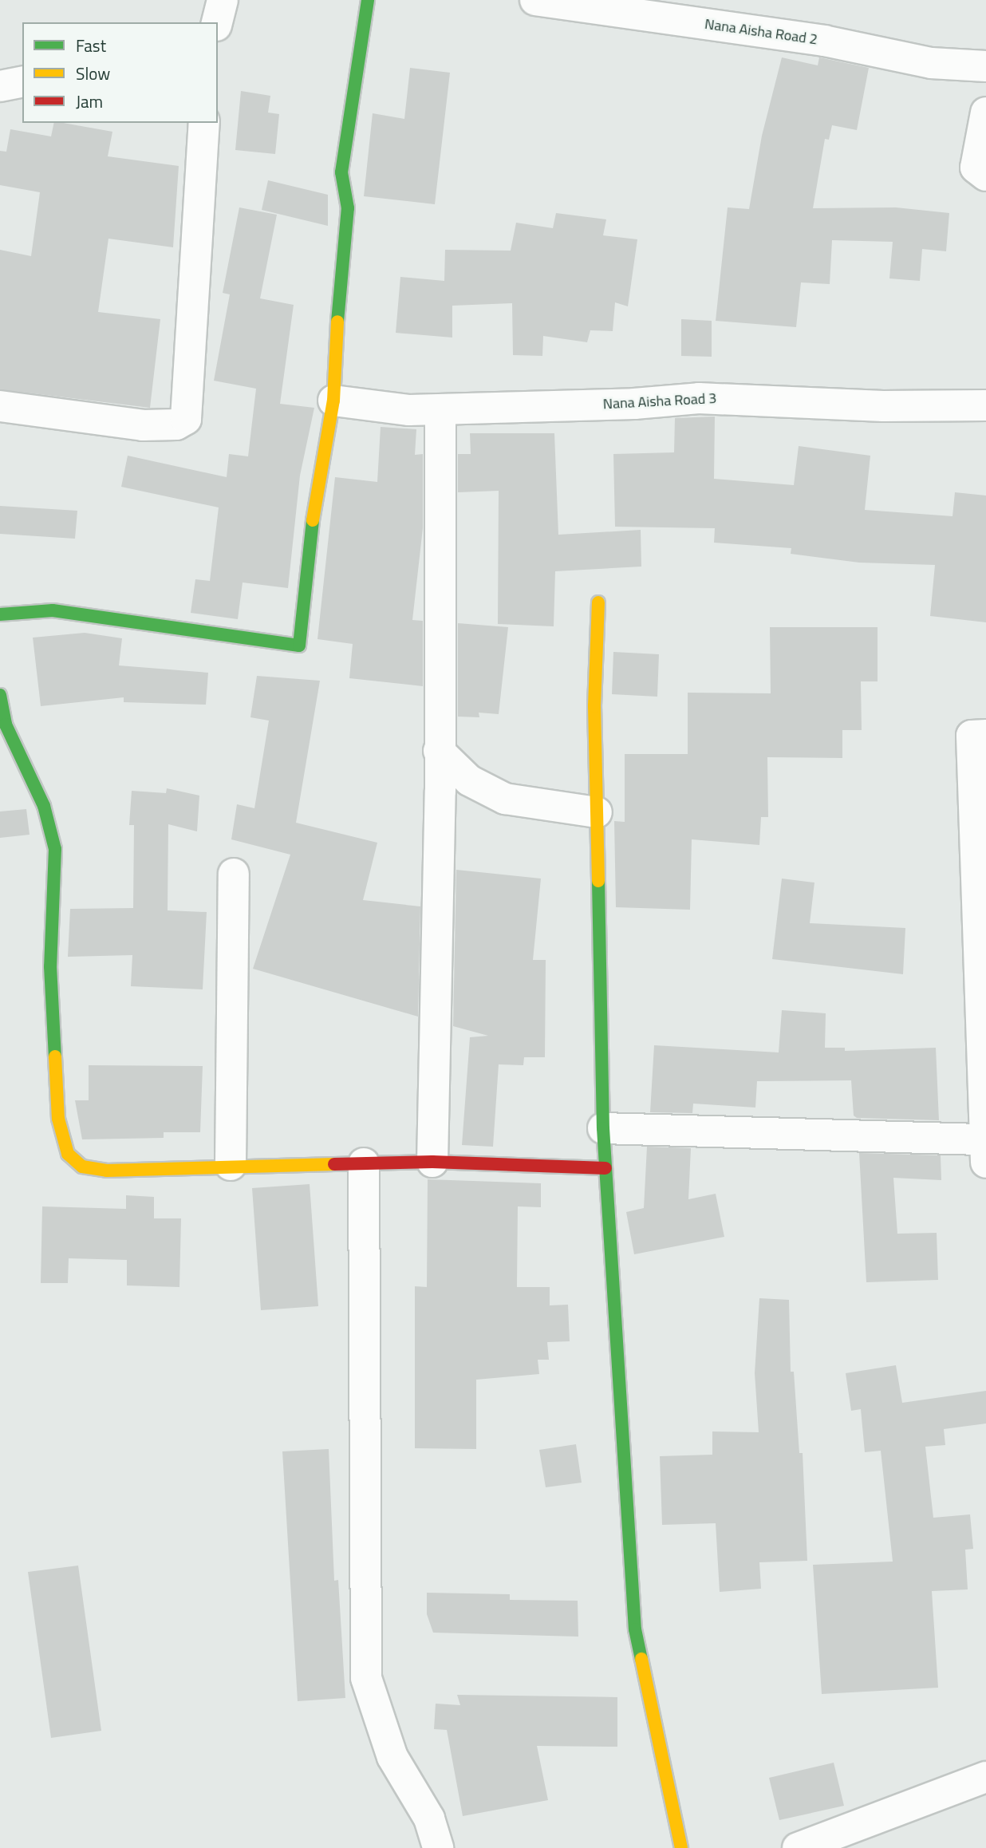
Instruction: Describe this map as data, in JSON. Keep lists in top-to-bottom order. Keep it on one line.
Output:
{"streets":{"street":["Nana Aisha Road 2","Nana Aisha Road 3"]},"legend":["Fast","Slow","Jam"]}
